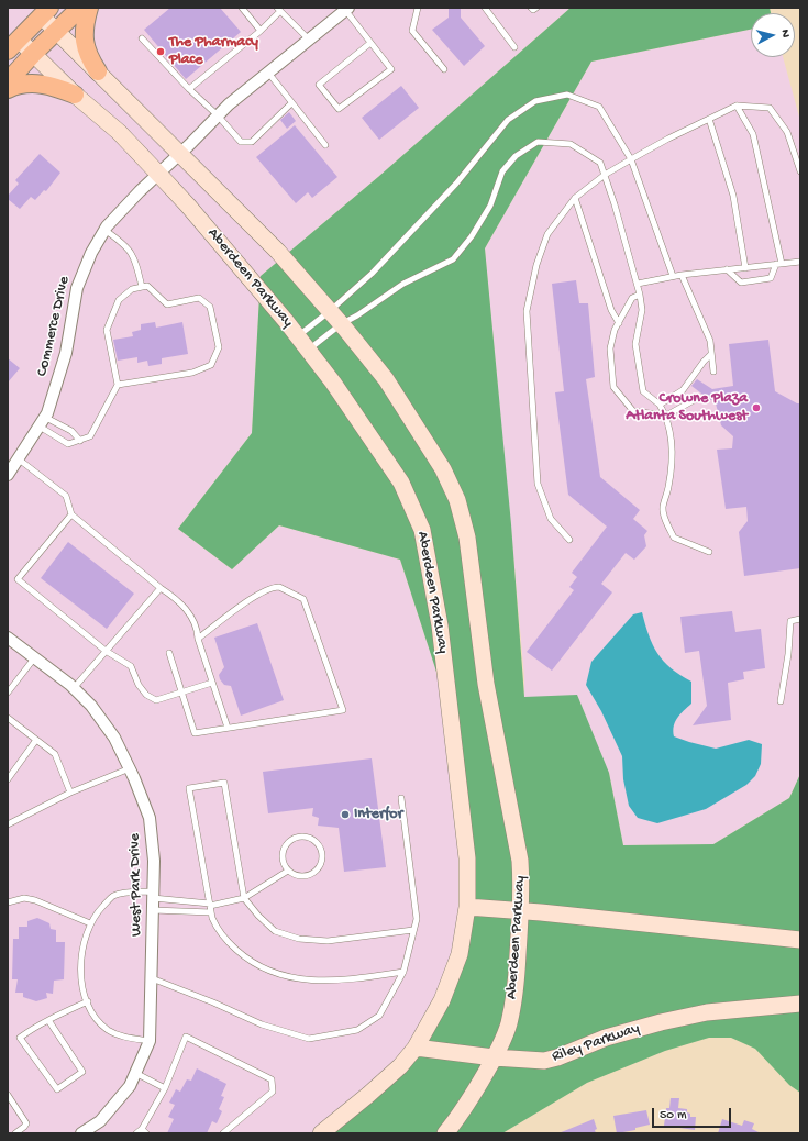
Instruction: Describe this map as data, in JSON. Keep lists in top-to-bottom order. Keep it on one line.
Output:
{"streets":{"street":["Aberdeen Parkway","Commerce Drive","West Park Drive","Riley Parkway"]},"crossings":[["Aberdeen Parkway","Commerce Drive"],["Aberdeen Parkway","Riley Parkway"]],"places":["The Pharmacy Place","Crowne Plaza Atlanta Southwest","Interfor"],"scale_bar":"50 m","north":"right"}
